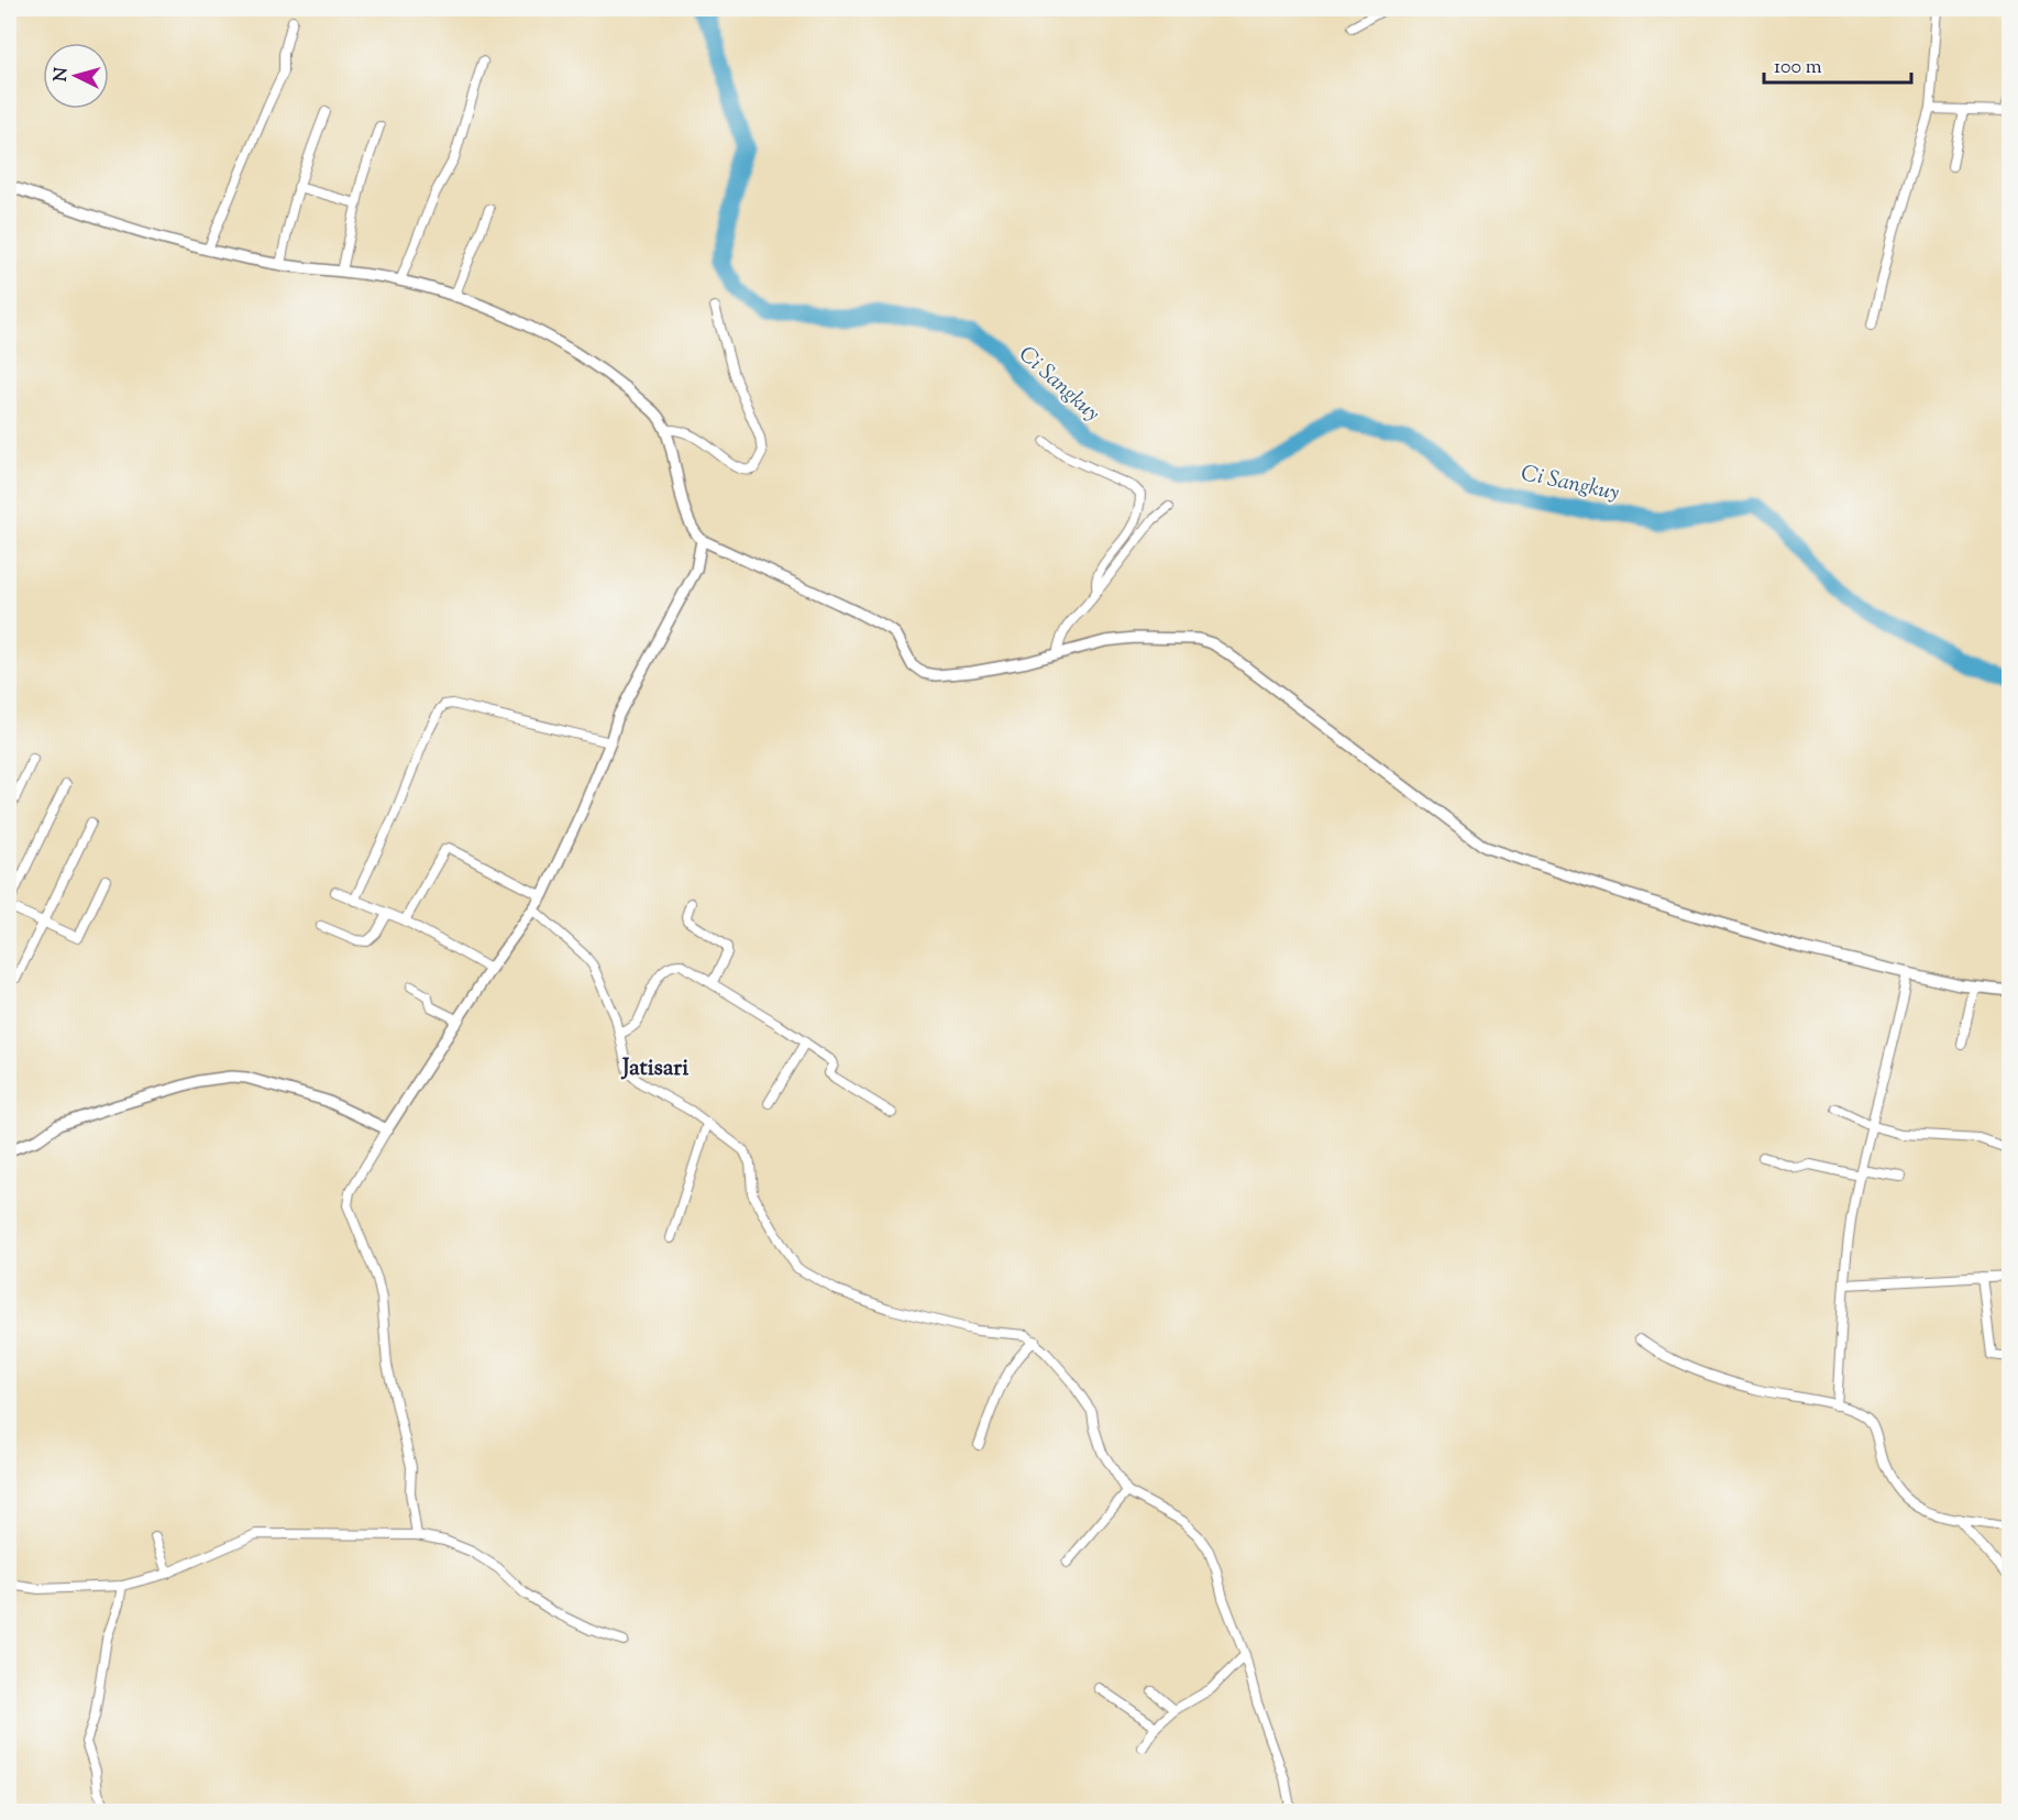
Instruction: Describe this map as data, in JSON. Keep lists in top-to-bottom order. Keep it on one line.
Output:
{"districts":["Jatisari"],"water":["Ci Sangkuy"],"scale_bar":"100 m","north":"left"}
